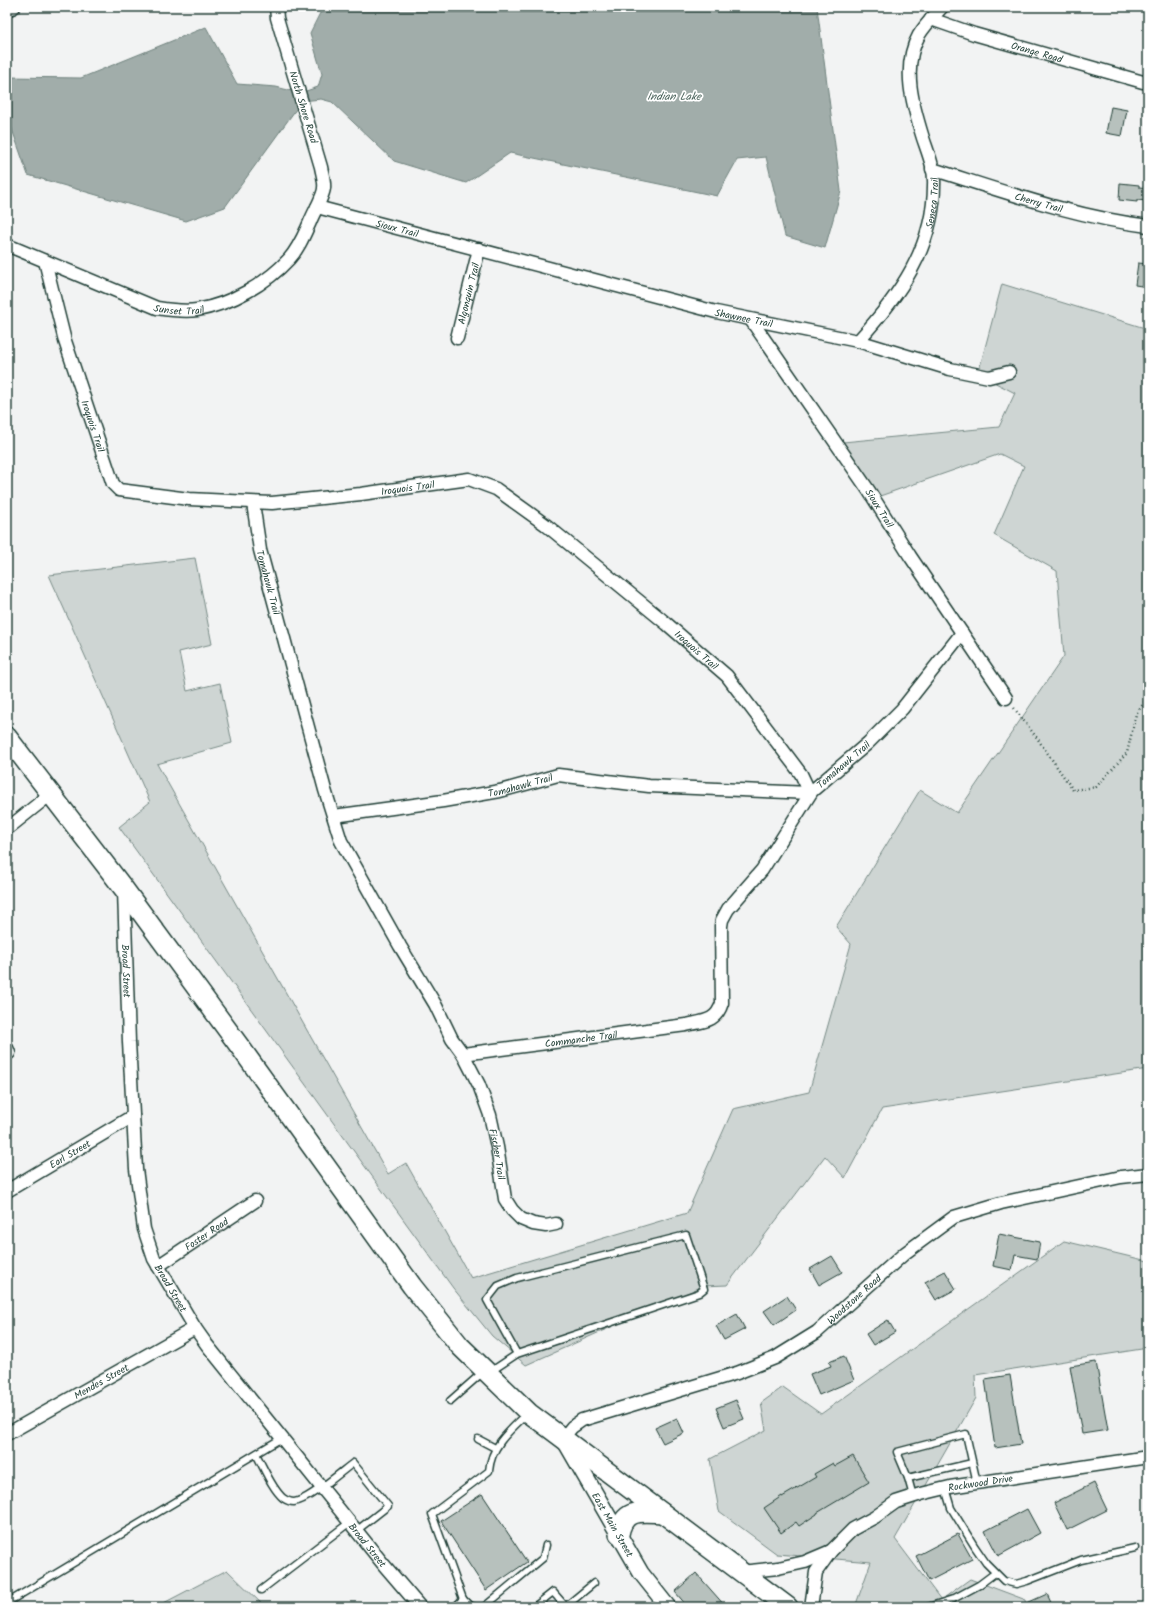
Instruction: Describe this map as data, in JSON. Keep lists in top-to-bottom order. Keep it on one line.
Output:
{"streets":{"street":["Orange Road","North Shore Road","Seneca Trail","Cherry Trail","Sioux Trail","Algonquin Trail","Sunset Trail","Shawnee Trail","Iroquois Trail","Tomahawk Trail","Broad Street","Commanche Trail","Earl Street","Fischer Trail","Foster Road","Woodstone Road","Mendes Street","Rockwood Drive","East Main Street"]},"crossings":[["Orange Road","Seneca Trail"],["North Shore Road","Sioux Trail"],["North Shore Road","Sunset Trail"],["Seneca Trail","Cherry Trail"],["Seneca Trail","Shawnee Trail"],["Sioux Trail","Algonquin Trail"],["Sioux Trail","Sunset Trail"],["Sioux Trail","Shawnee Trail"],["Sioux Trail","Tomahawk Trail"],["Algonquin Trail","Shawnee Trail"],["Sunset Trail","Iroquois Trail"],["Iroquois Trail","Tomahawk Trail"],["Iroquois Trail","Commanche Trail"],["Tomahawk Trail","Commanche Trail"],["Broad Street","Earl Street"],["Broad Street","Foster Road"],["Broad Street","Mendes Street"],["Commanche Trail","Fischer Trail"],["Woodstone Road","East Main Street"]],"water":["Indian Lake"]}
